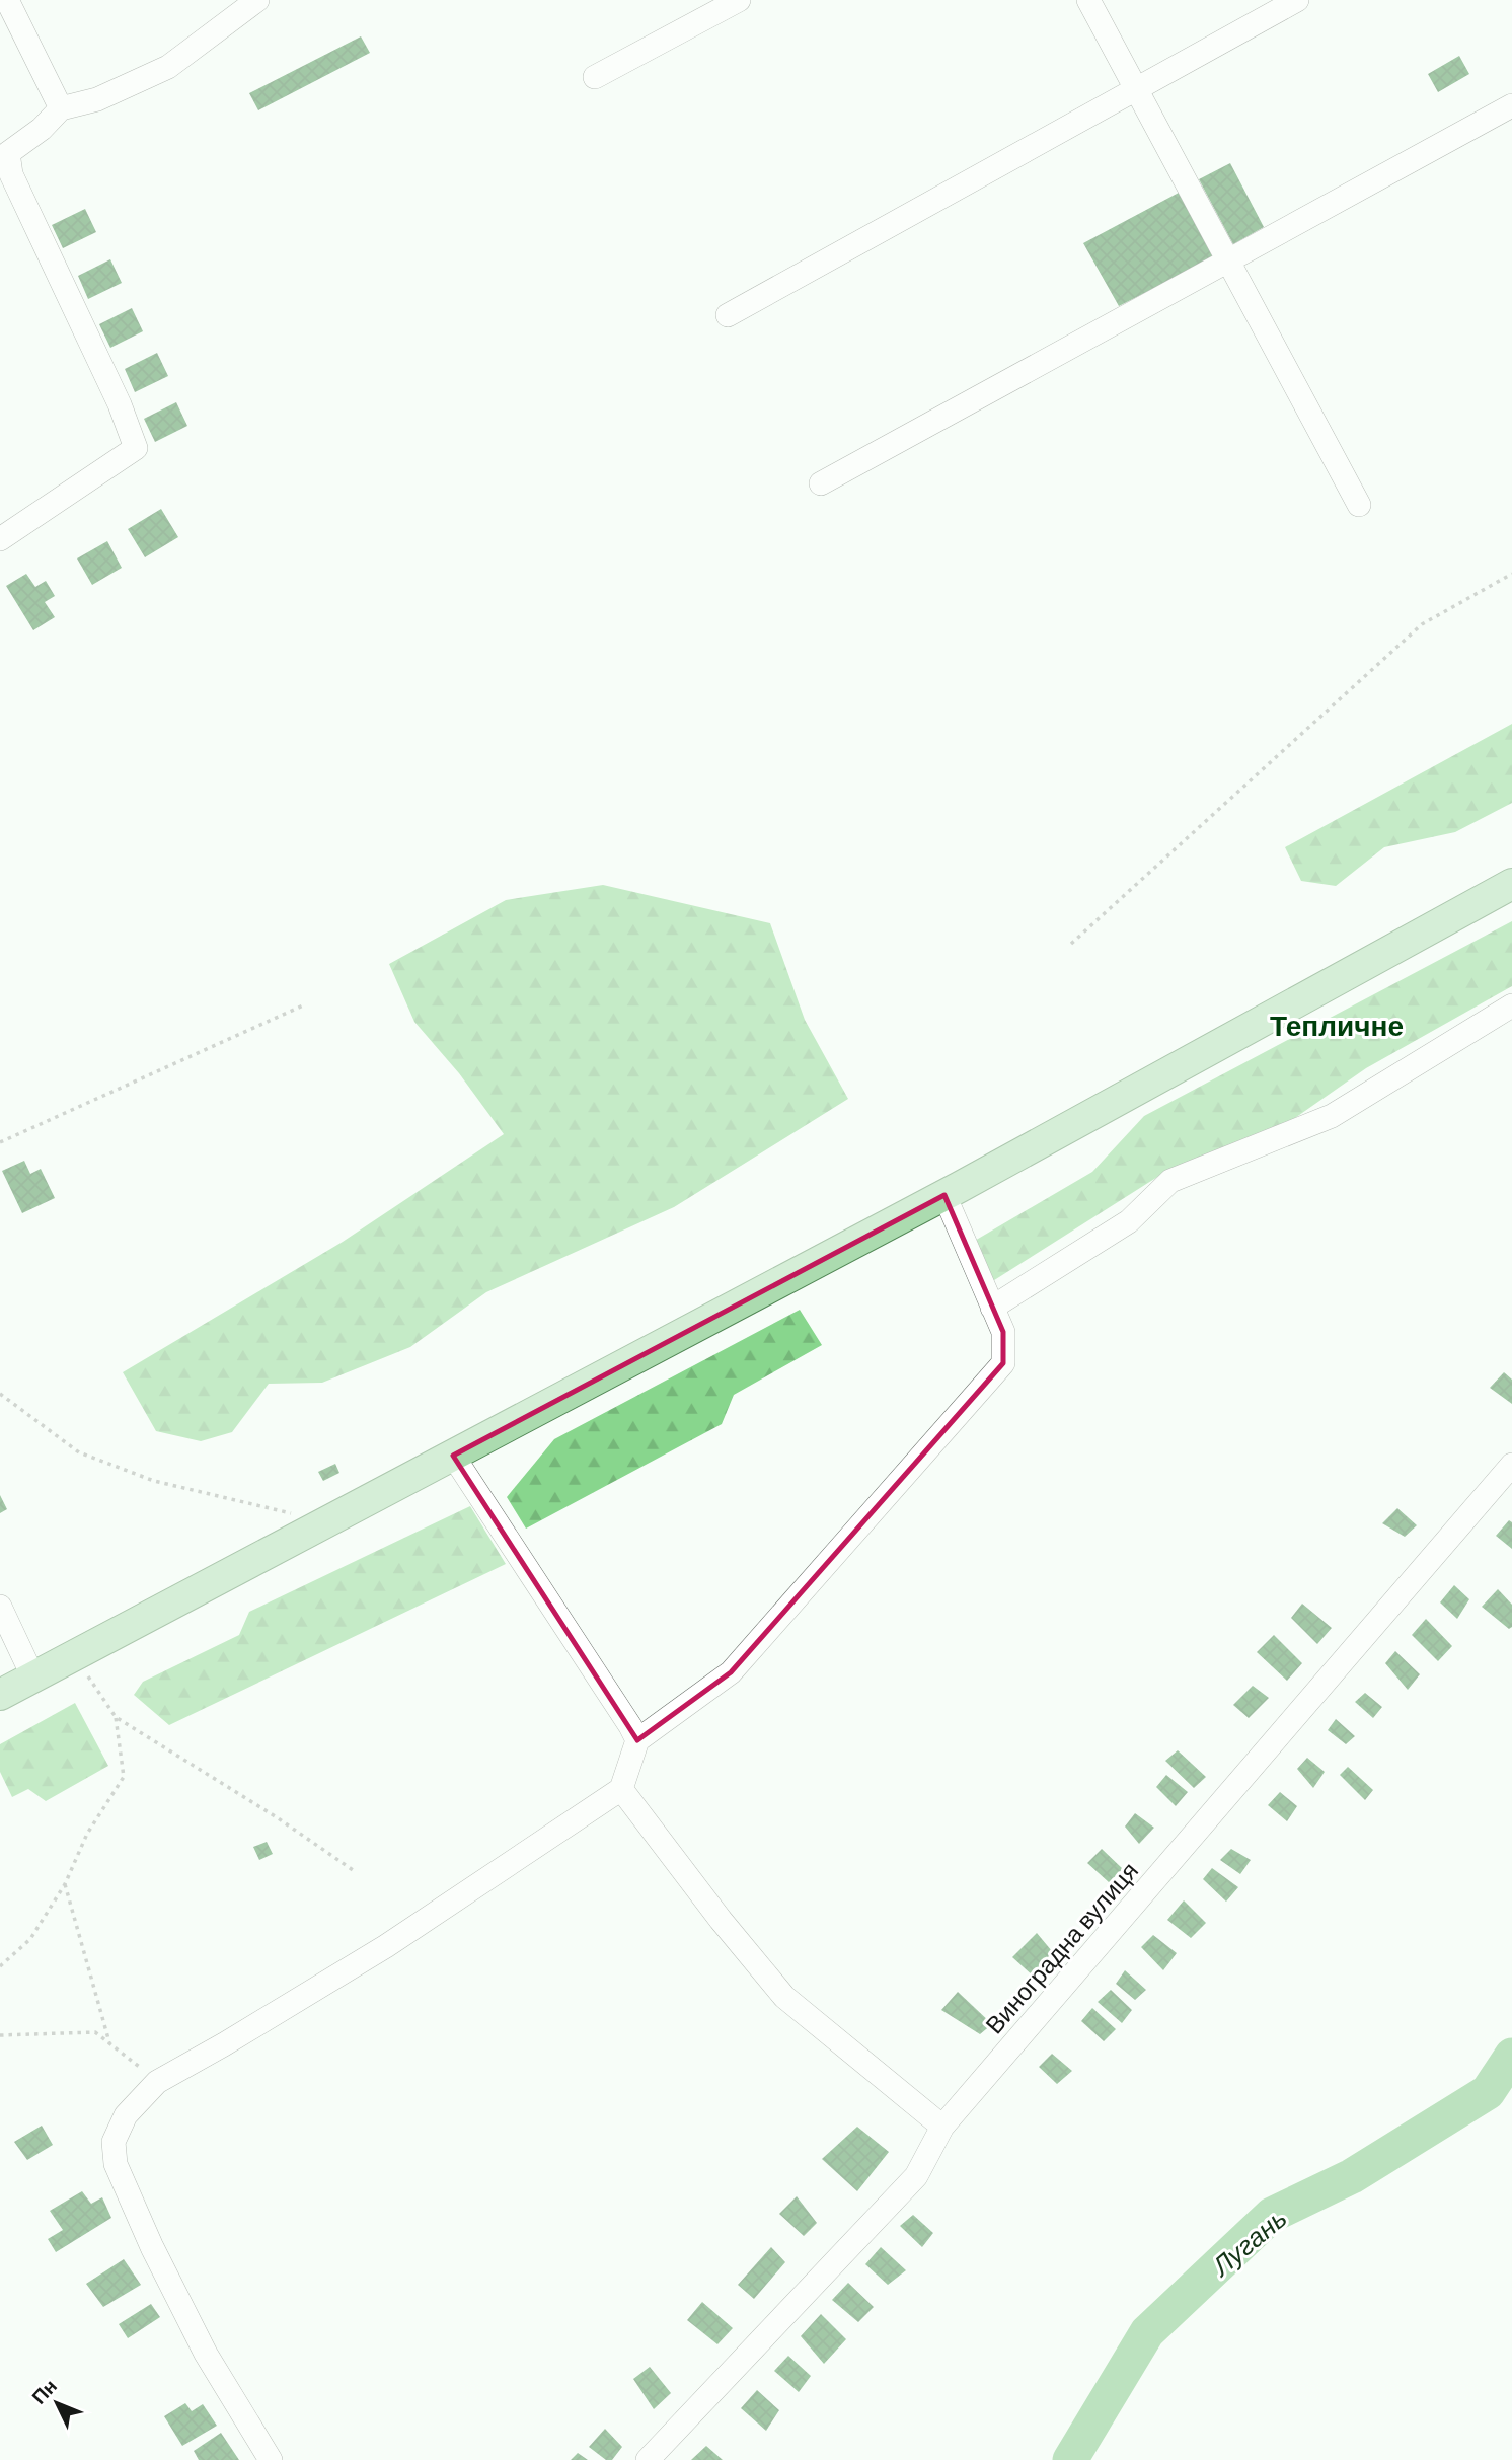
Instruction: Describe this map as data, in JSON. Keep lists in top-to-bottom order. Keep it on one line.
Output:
{"streets":{"street":["Виноградна вулиця"]},"districts":["Тепличне"],"water":["Лугань"],"north":"top left"}
